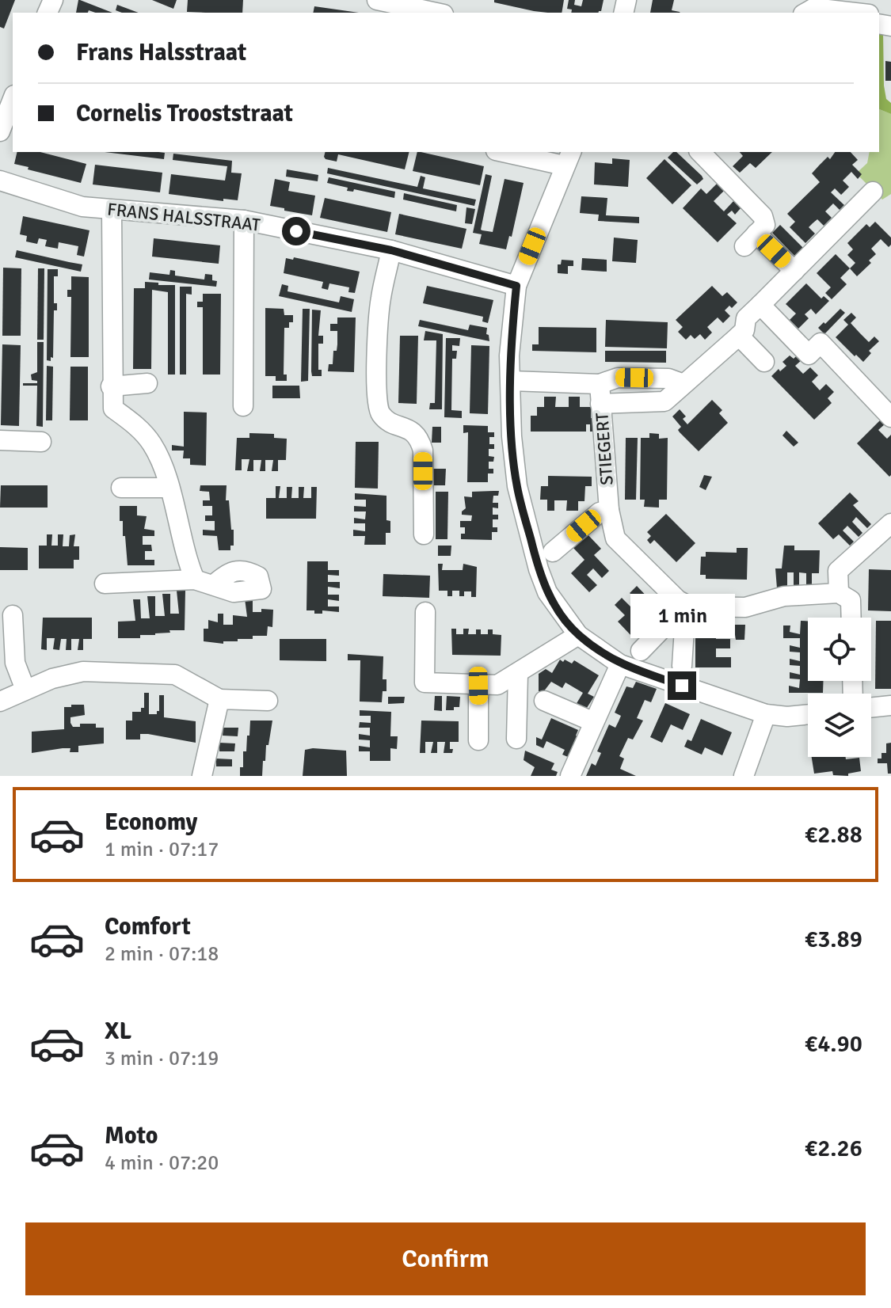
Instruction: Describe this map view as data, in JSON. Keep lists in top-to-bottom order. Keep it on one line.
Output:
{"streets":{"street":["FRANS HALSSTRAAT","STIEGERT"]},"page":{"banner":["Frans Halsstraat","Cornelis Trooststraat"],"bubble":"1 min","list":[{"name":"Economy","note":"1 min · 07:17","value":"€2.88"},{"name":"Comfort","note":"2 min · 07:18","value":"€3.89"},{"name":"XL","note":"3 min · 07:19","value":"€4.90"},{"name":"Moto","note":"4 min · 07:20","value":"€2.26"}],"buttons":"Confirm"}}
